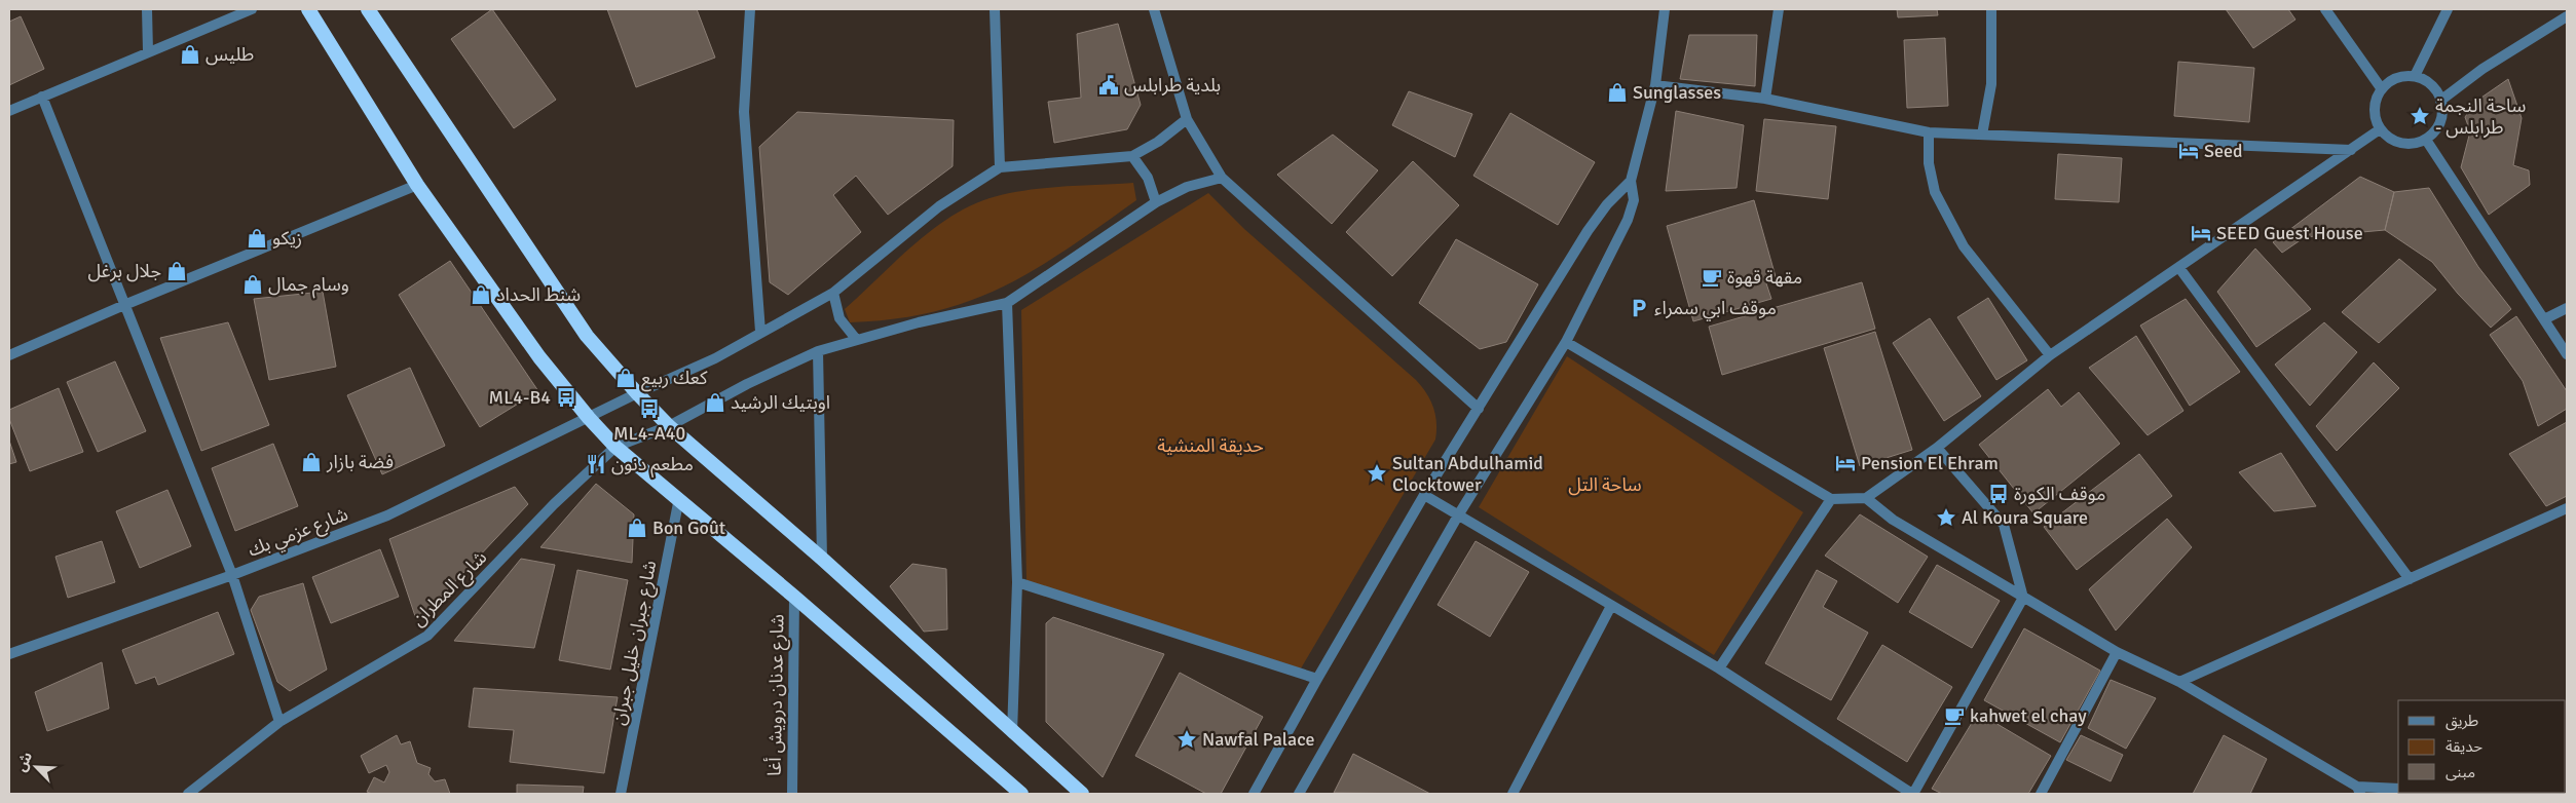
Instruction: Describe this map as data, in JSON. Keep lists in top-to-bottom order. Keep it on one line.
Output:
{"streets":{"street":["شارع عزمي بك","شارع المطران","شارع جبران خليل جبران","شارع عدنان درويش أغا"]},"parks":["حديقة المنشية","ساحة التل"],"places":{"shop":["طليس","Sunglasses","زيكو","جلال برغل","وسام جمال","شنط الحداد","كعك ربيع","اوبتيك الرشيد","فضة بازار","Bon Goût"],"public building":["بلدية طرابلس"],"place":["ساحة النجمة - طرابلس","Sultan Abdulhamid Clocktower","Al Koura Square","Nawfal Palace"],"hotel":["Seed","SEED Guest House","Pension El Ehram"],"cafe":["مقهة قهوة","kahwet el chay"],"parking":["موقف ابي سمراء"],"bus stop":["ML4-B4","ML4-A40","موقف الكورة"],"restaurant":["مطعم دنون"]},"legend":["طريق","حديقة","مبنى"],"north":"top left"}
